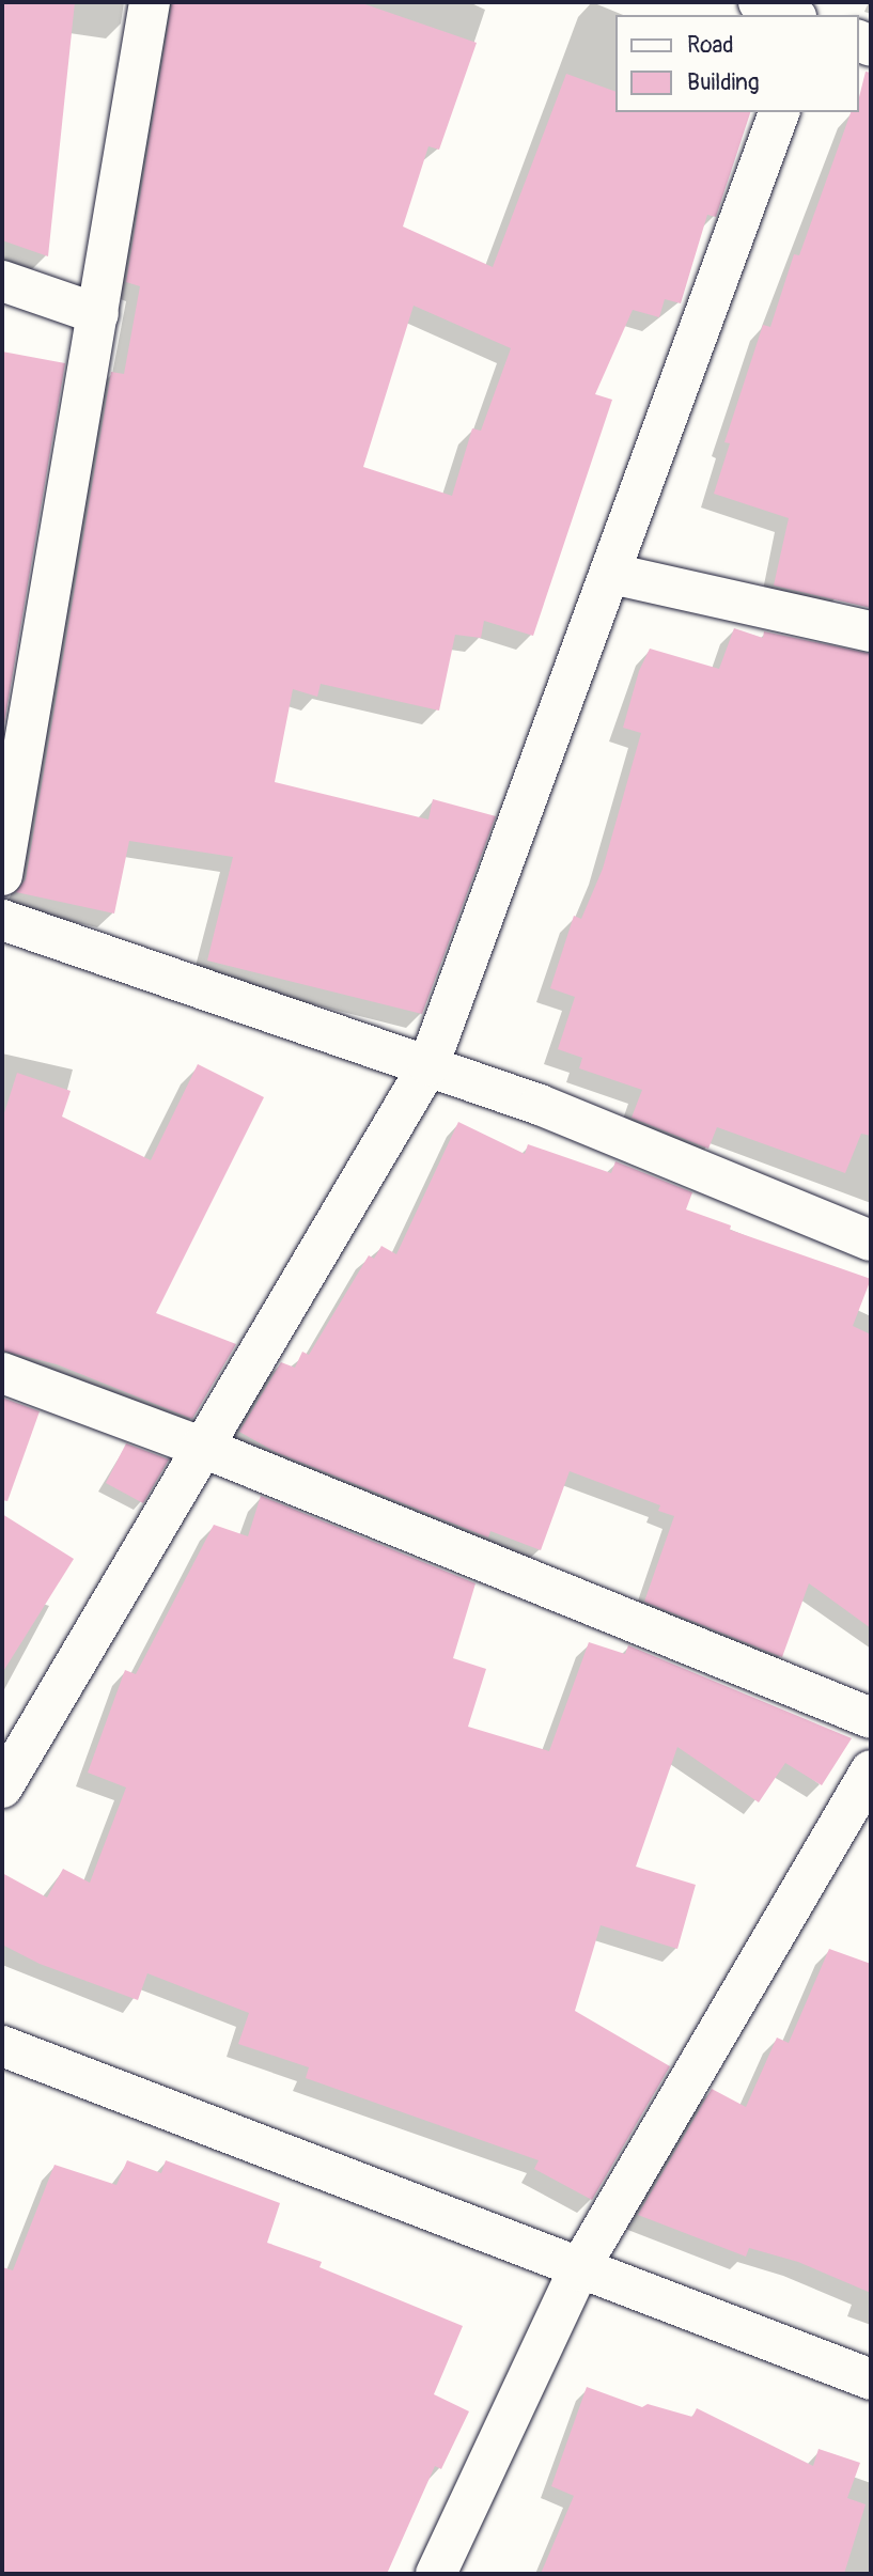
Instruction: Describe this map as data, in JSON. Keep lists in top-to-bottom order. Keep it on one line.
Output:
{"legend":["Road","Building"]}
